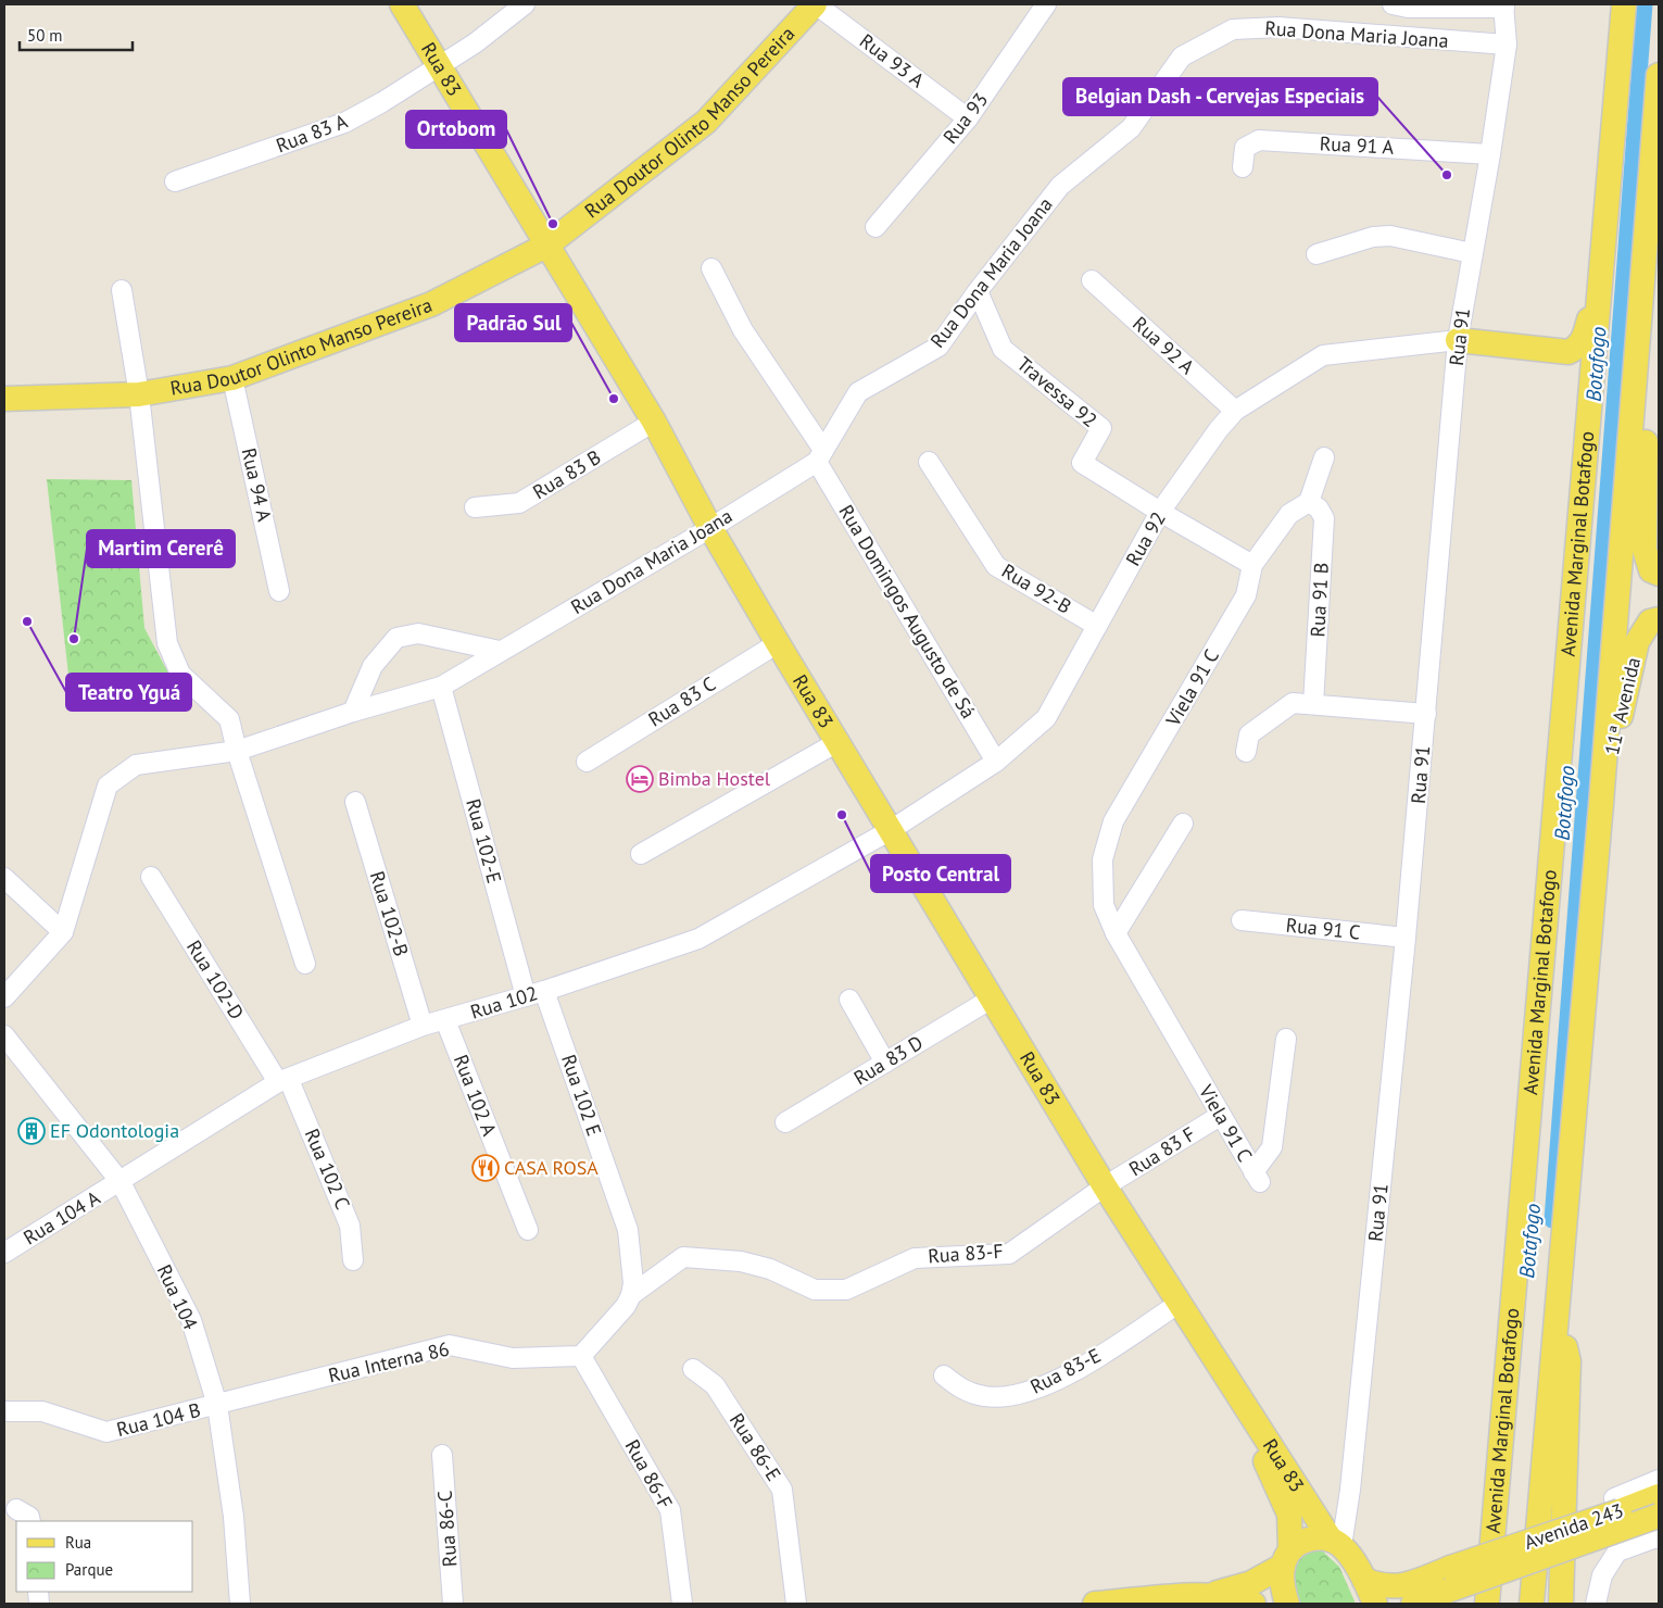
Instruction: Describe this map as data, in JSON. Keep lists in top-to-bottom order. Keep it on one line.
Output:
{"streets":{"main road":["Rua 83","Rua Doutor Olinto Manso Pereira","Avenida Marginal Botafogo","11ª Avenida","Avenida 243"],"street":["Rua Dona Maria Joana","Rua 93 A","Rua 93","Rua 83 A","Rua 91 A","Rua 91","Rua 92 A","Travessa 92","Rua 83 B","Rua 94 A","Rua 92","Rua 92-B","Rua 91 B","Rua Domingos Augusto de Sá","Viela 91 C","Rua 83 C","Rua 102-E","Rua 102-B","Rua 91 C","Rua 102-D","Rua 102","Rua 83 D","Rua 102 A","Rua 102 E","Rua 83 F","Rua 102 C","Rua 104 A","Rua 83-F","Rua 104","Rua Interna 86","Rua 83-E","Rua 104 B","Rua 86-E","Rua 86-F","Rua 86-C"]},"crossings":[["Rua Dona Maria Joana","Rua 83"],["Rua Dona Maria Joana","Rua 91"],["Rua Dona Maria Joana","Travessa 92"],["Rua Dona Maria Joana","Rua Domingos Augusto de Sá"],["Rua Dona Maria Joana","Rua 102-E"],["Rua 93 A","Rua 93"],["Rua 93 A","Rua Doutor Olinto Manso Pereira"],["Rua 83","Rua Doutor Olinto Manso Pereira"],["Rua 83","Rua 83 A"],["Rua 83","Rua 91"],["Rua 83","Rua 83 B"],["Rua 83","Rua 92"],["Rua 83","Rua 83 C"],["Rua 83","Rua 102"],["Rua 83","Rua 83 D"],["Rua 83","Rua 83 F"],["Rua 83","Rua 83-F"],["Rua 83","Rua 83-E"],["Rua 83","Avenida 243"],["Rua Doutor Olinto Manso Pereira","Rua 94 A"],["Rua 91 A","Rua 91"],["Rua 91","Rua 92"],["Rua 91","Rua 91 C"],["Rua 92 A","Rua 92"],["Travessa 92","Rua 92"],["Travessa 92","Viela 91 C"],["Rua 92","Rua 92-B"],["Rua 92","Rua Domingos Augusto de Sá"],["Rua 92","Rua 102"],["Rua 91 B","Viela 91 C"],["Viela 91 C","Rua 83 F"],["Rua 102-E","Rua 102"],["Rua 102-B","Rua 102"],["Rua 102-D","Rua 102"],["Rua 102-D","Rua 102 C"],["Rua 102","Rua 102 A"],["Rua 102","Rua 102 E"],["Rua 102","Rua 102 C"],["Rua 102","Rua 104 A"],["Rua 102","Rua 104"],["Rua 102 E","Rua 83-F"],["Rua 83 F","Rua 83-F"],["Rua 104 A","Rua 104"],["Rua 104","Rua Interna 86"],["Rua 104","Rua 104 B"],["Rua Interna 86","Rua 104 B"],["Rua Interna 86","Rua 86-F"]],"water":["Botafogo"],"places":{"other":["Belgian Dash - Cervejas Especiais","Ortobom","Padrão Sul","Teatro Yguá","Martim Cererê","Posto Central"],"hotel":["Bimba Hostel"],"building":["EF Odontologia"],"restaurant":["CASA ROSA"]},"legend":["Rua","Parque"],"scale_bar":"50 m"}
